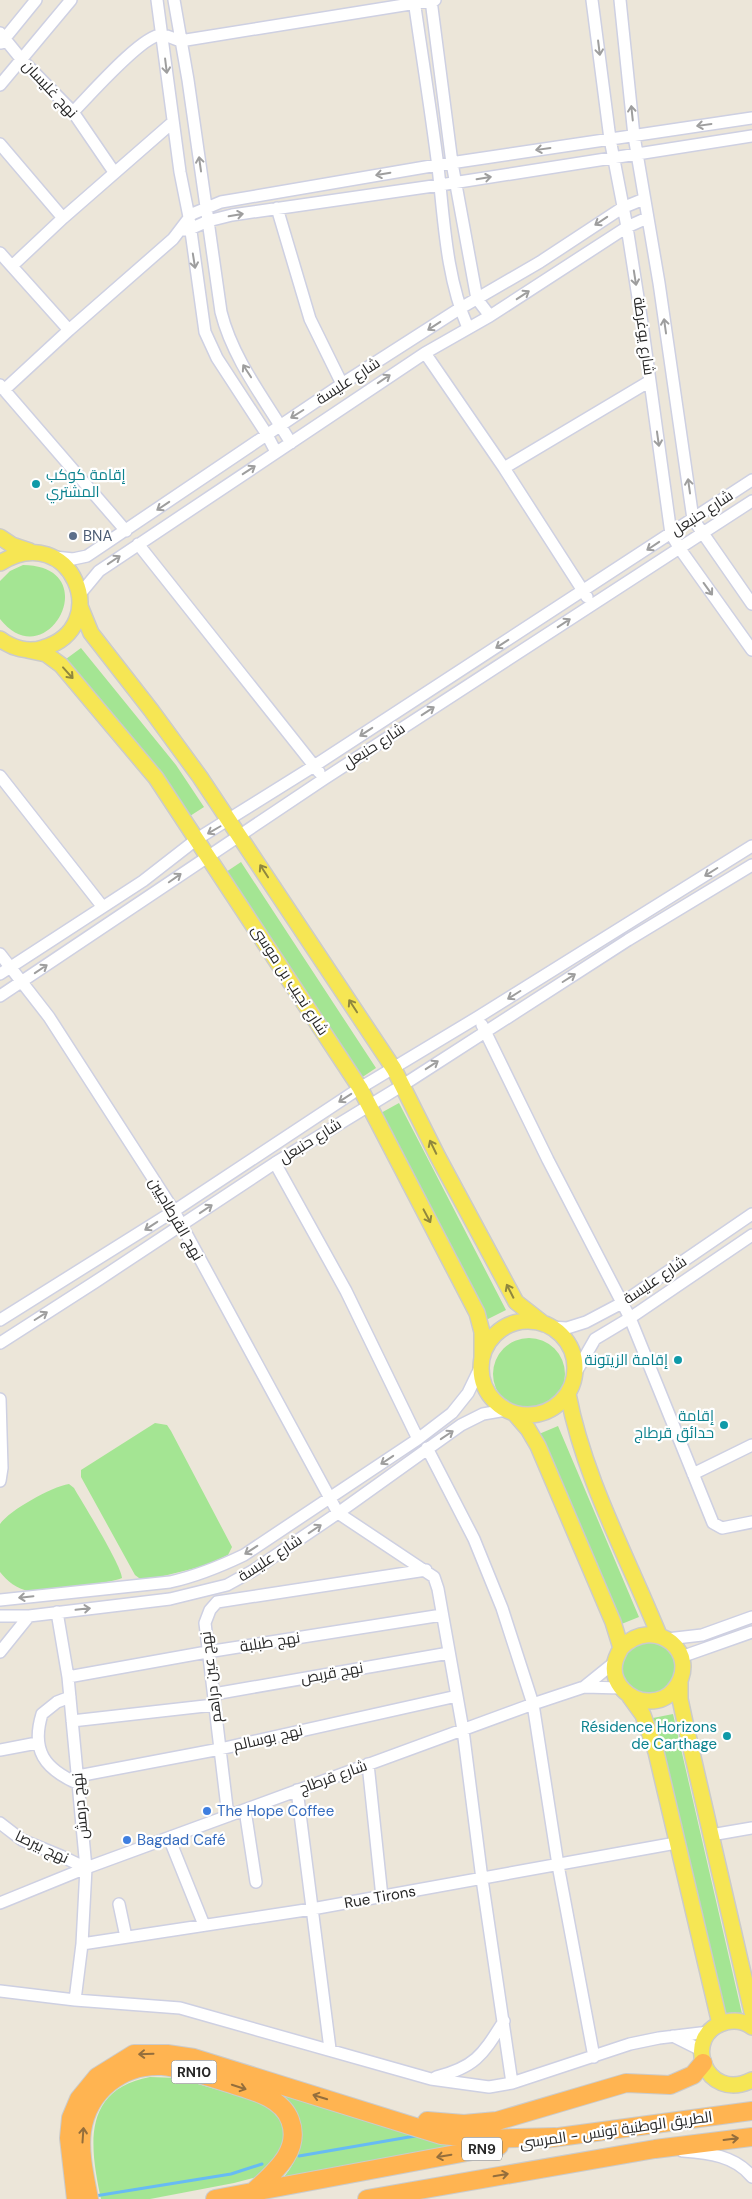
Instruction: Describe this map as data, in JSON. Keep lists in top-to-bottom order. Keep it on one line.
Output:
{"streets":{"highway":["RN10","الطريق الوطنية تونس - المرسى","RN9"],"main road":["شارع نجيب بن موسى"],"street":["نهج غليسان","شارع يوغرطة","شارع عليسة","شارع حنبعل","نهج القرطاجيين","نهج طبلبة","نهج قربص","نهج عين دراهم","نهج بوسالم","شارع قرطاج","نهج درمش","نهج بيرصا","Rue Tirons"]},"crossings":[["شارع يوغرطة","شارع عليسة"],["شارع يوغرطة","شارع حنبعل"],["شارع عليسة","شارع نجيب بن موسى"],["شارع عليسة","نهج القرطاجيين"],["شارع عليسة","نهج درمش"],["شارع حنبعل","شارع نجيب بن موسى"],["شارع حنبعل","نهج القرطاجيين"],["نهج طبلبة","نهج عين دراهم"],["نهج طبلبة","نهج درمش"],["نهج قربص","نهج عين دراهم"],["نهج قربص","نهج درمش"],["نهج عين دراهم","نهج بوسالم"],["نهج عين دراهم","شارع قرطاج"],["نهج بوسالم","نهج درمش"],["شارع قرطاج","نهج درمش"],["شارع قرطاج","نهج بيرصا"],["نهج درمش","نهج بيرصا"],["نهج درمش","Rue Tirons"],["RN10","الطريق الوطنية تونس - المرسى"]],"places":["إقامة كوكب المشتري","BNA","إقامة الزيتونة","إقامة حدائق قرطاج","Résidence Horizons de Carthage","The Hope Coffee","Bagdad Café"]}
